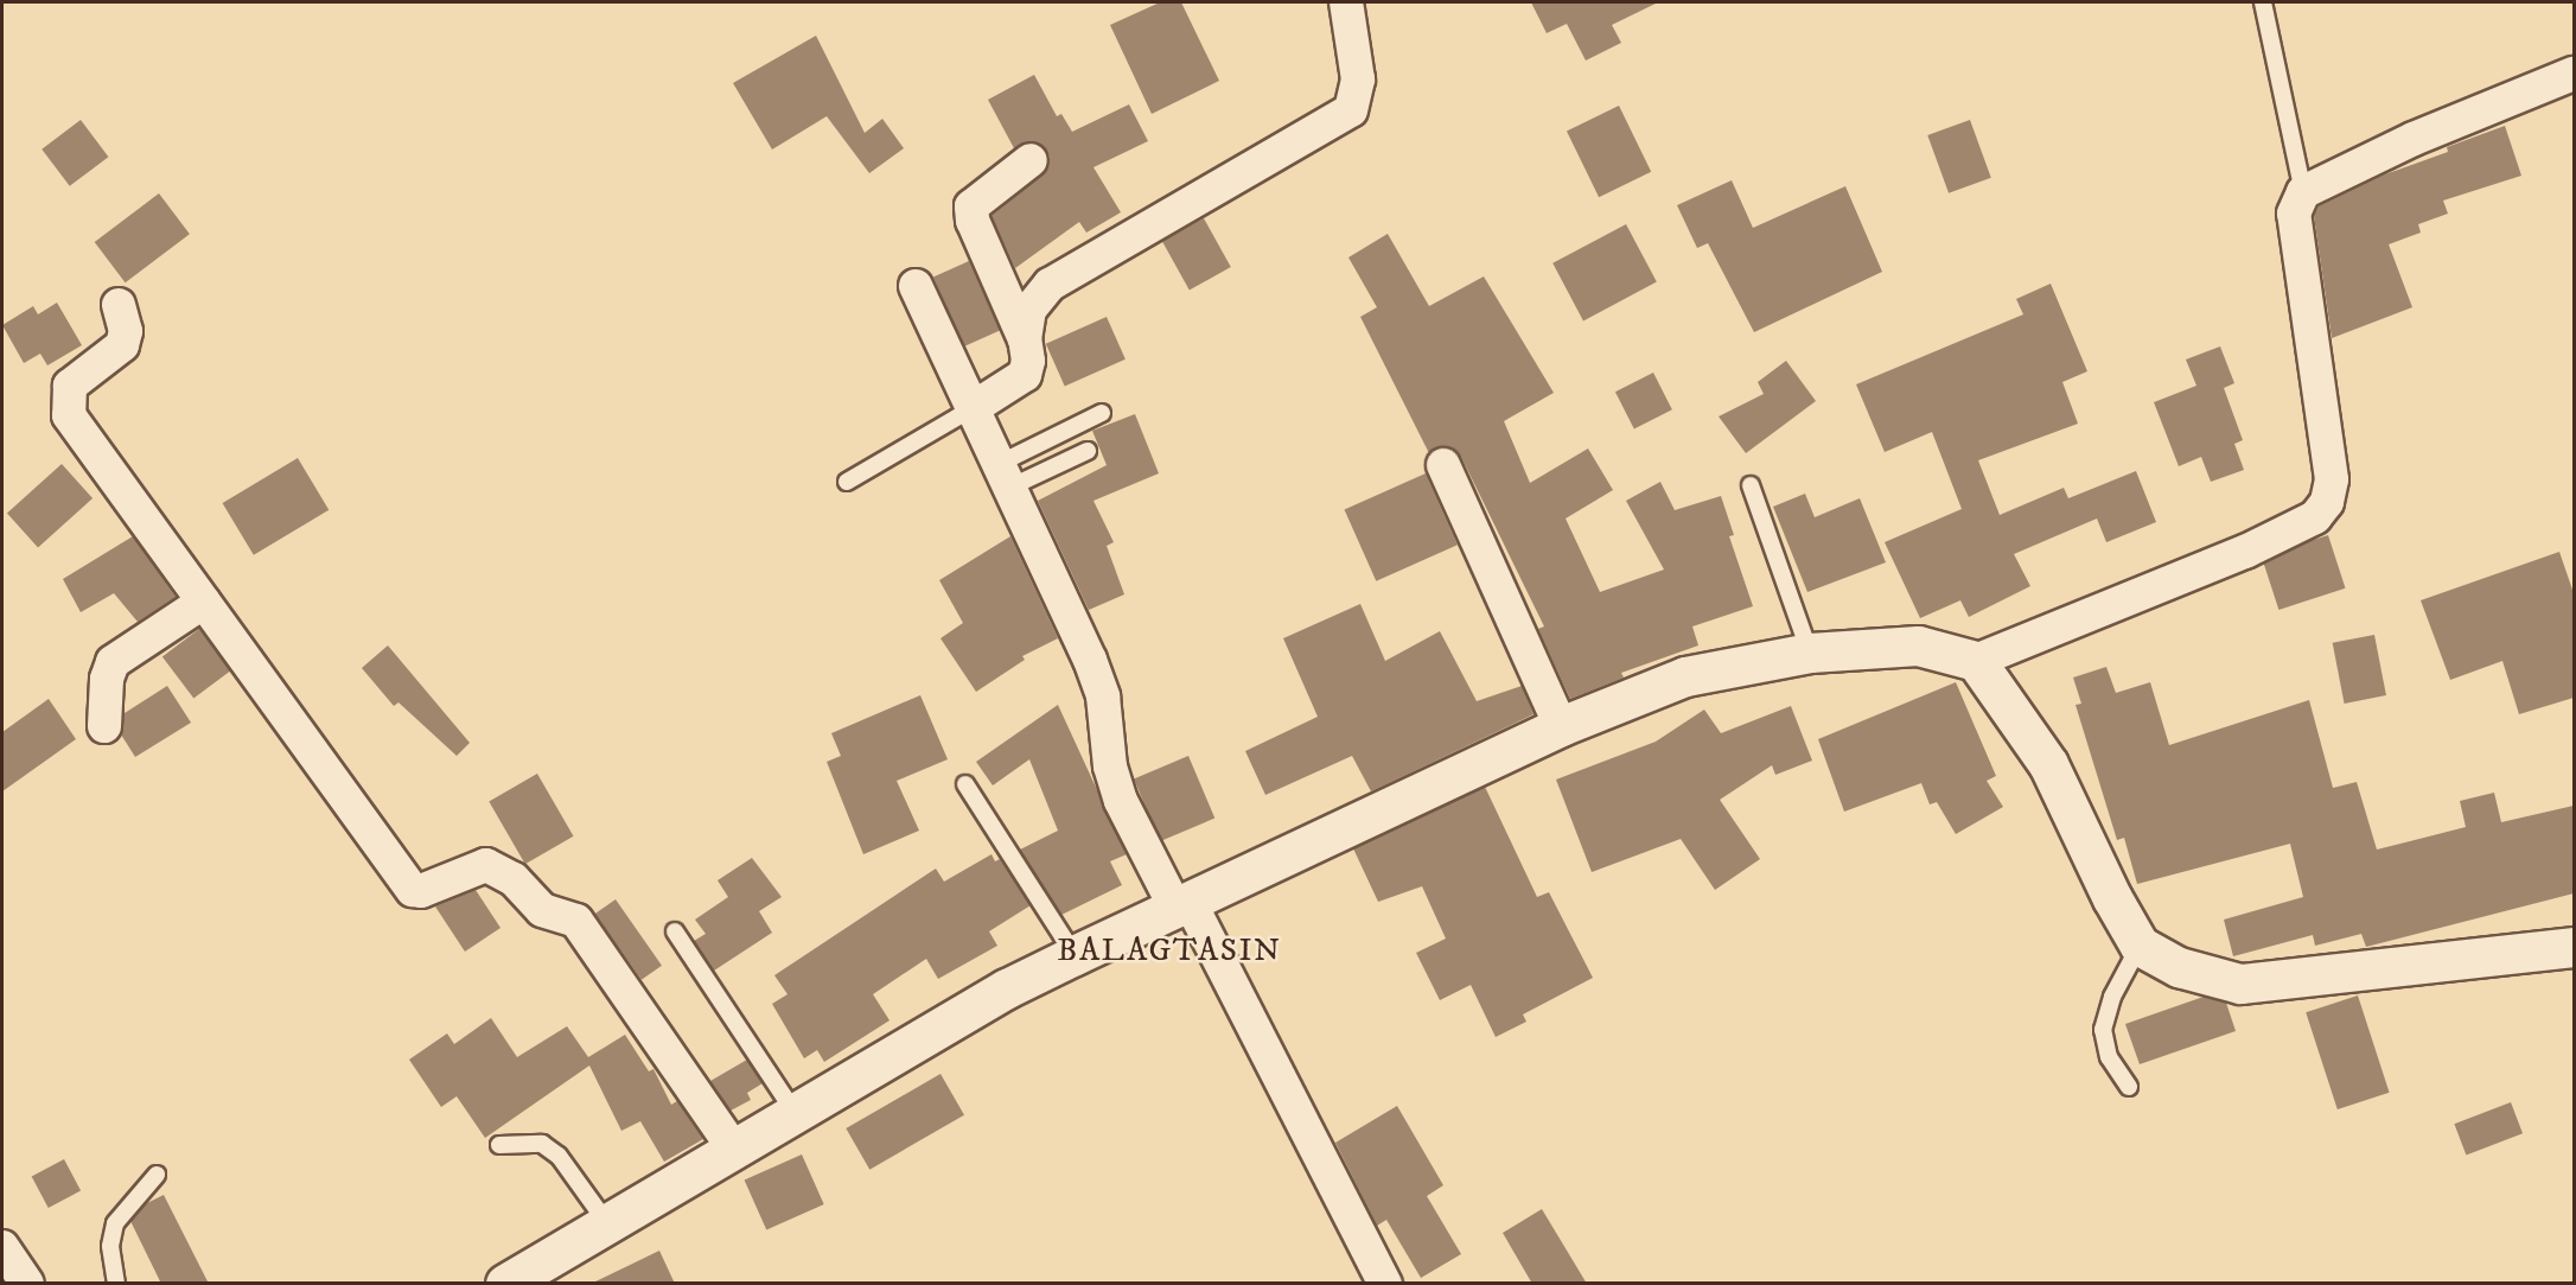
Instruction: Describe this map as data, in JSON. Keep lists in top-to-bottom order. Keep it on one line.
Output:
{"districts":["BALAGTASIN"]}
